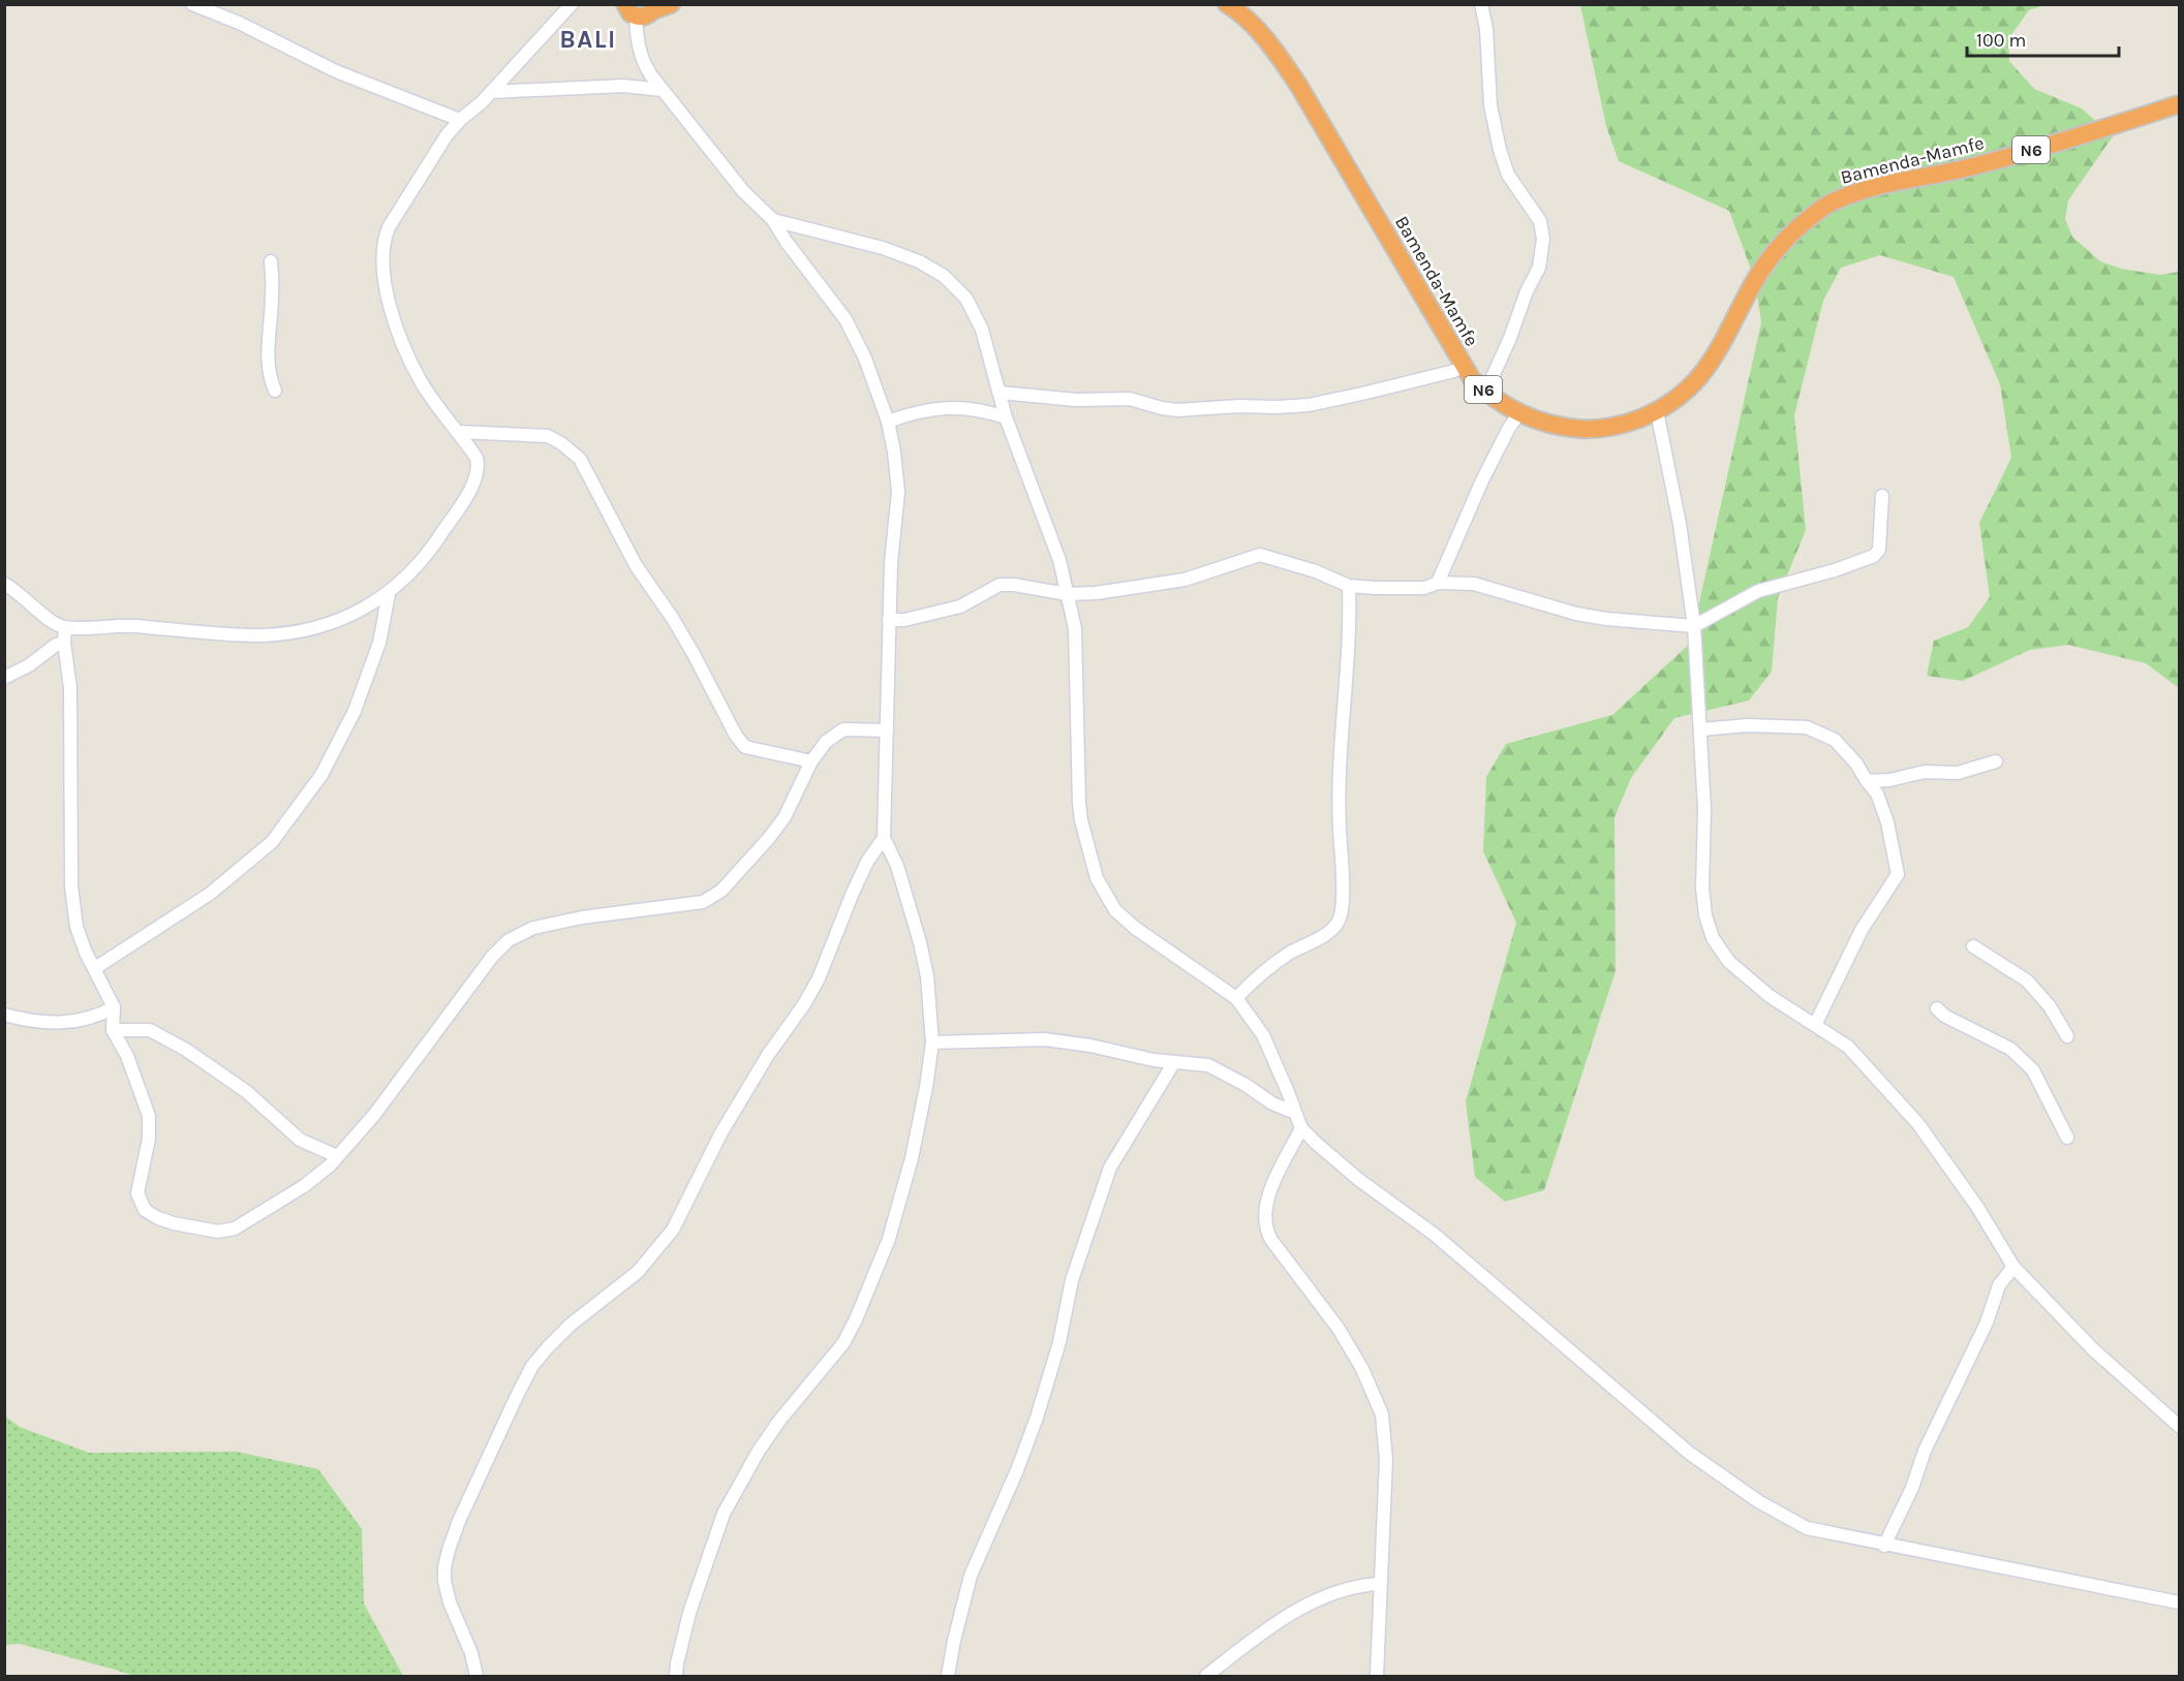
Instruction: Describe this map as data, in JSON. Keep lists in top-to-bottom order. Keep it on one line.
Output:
{"streets":{"highway":["N6","Bamenda-Mamfe"]},"districts":["BALI"],"scale_bar":"100 m"}
